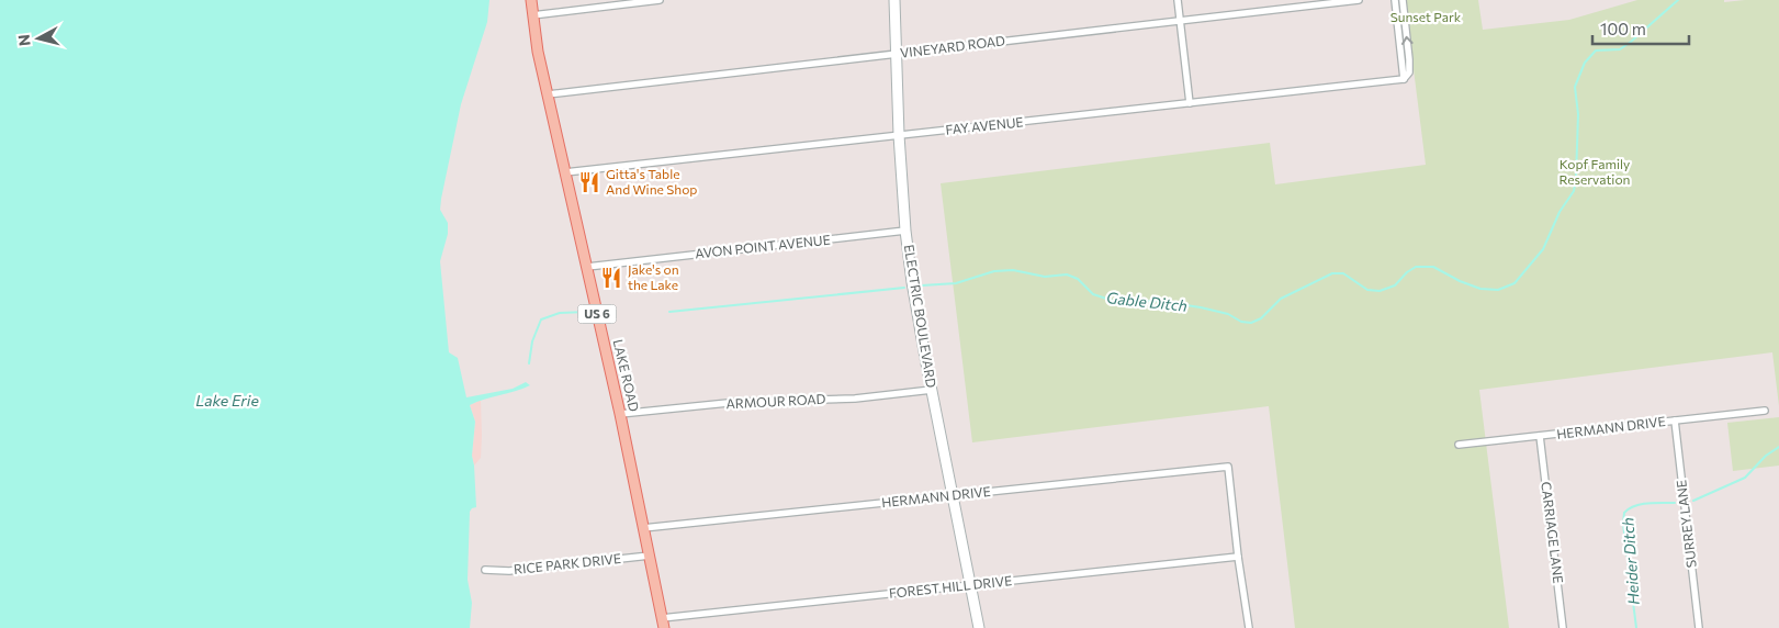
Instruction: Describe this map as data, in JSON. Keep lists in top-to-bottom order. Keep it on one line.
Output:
{"streets":{"main road":["US 6","LAKE ROAD"],"street":["VINEYARD ROAD","FAY AVENUE","AVON POINT AVENUE","ELECTRIC BOULEVARD","ARMOUR ROAD","HERMANN DRIVE","SURREY LANE","CARRIAGE LANE","RICE PARK DRIVE","FOREST HILL DRIVE"]},"crossings":[["VINEYARD ROAD","ELECTRIC BOULEVARD"],["VINEYARD ROAD","LAKE ROAD"],["FAY AVENUE","ELECTRIC BOULEVARD"],["FAY AVENUE","LAKE ROAD"],["AVON POINT AVENUE","ELECTRIC BOULEVARD"],["AVON POINT AVENUE","LAKE ROAD"],["ELECTRIC BOULEVARD","ARMOUR ROAD"],["ELECTRIC BOULEVARD","HERMANN DRIVE"],["ELECTRIC BOULEVARD","FOREST HILL DRIVE"],["LAKE ROAD","ARMOUR ROAD"],["LAKE ROAD","HERMANN DRIVE"],["LAKE ROAD","RICE PARK DRIVE"],["LAKE ROAD","FOREST HILL DRIVE"],["HERMANN DRIVE","SURREY LANE"],["HERMANN DRIVE","CARRIAGE LANE"],["HERMANN DRIVE","FOREST HILL DRIVE"]],"water":["Gable Ditch","Lake Erie","Heider Ditch"],"parks":["Sunset Park","Kopf Family Reservation"],"places":{"restaurant":["Gitta's Table And Wine Shop","Jake's on the Lake"]},"scale_bar":"100 m","north":"left"}
